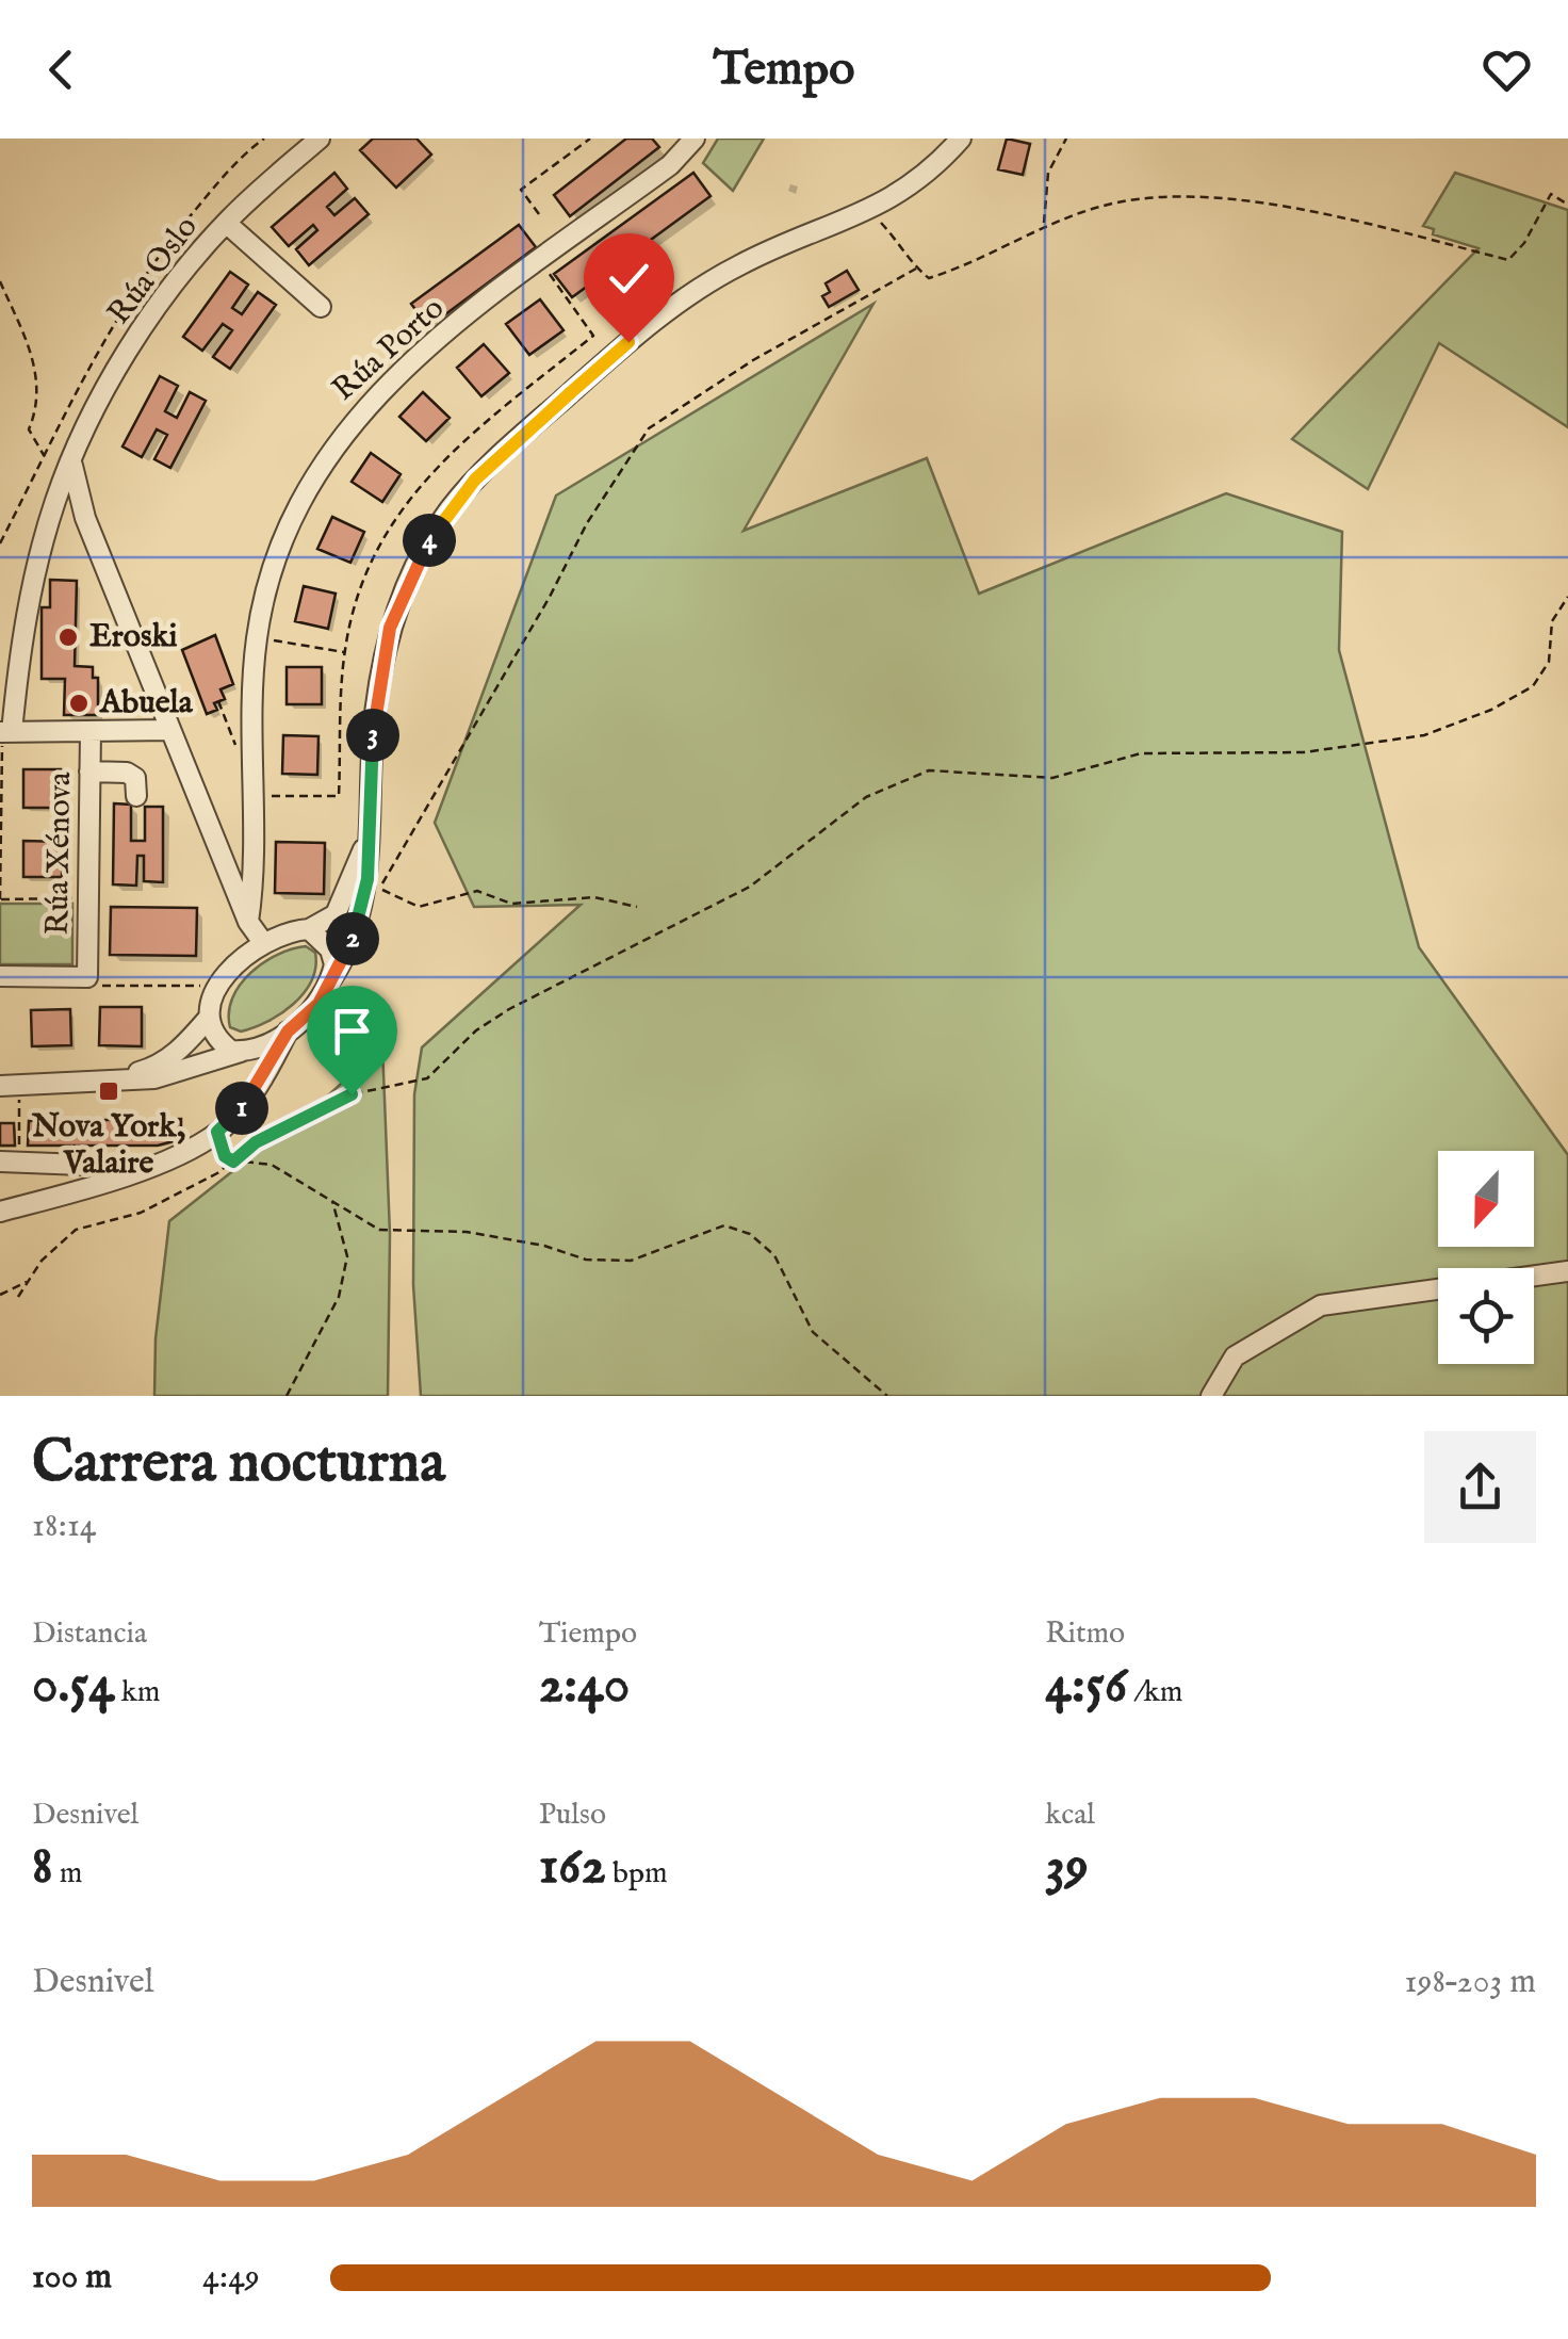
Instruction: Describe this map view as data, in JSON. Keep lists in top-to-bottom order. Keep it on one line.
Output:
{"streets":{"street":["Rúa Oslo","Rúa Porto","Rúa Xénova"]},"places":{"other":["Eroski","Abuela"],"transit":["Nova York, Valaire"]},"north":"bottom","page":{"header":"Tempo","pins":["4","3","2","1"],"heading":["Carrera nocturna","18:14"],"stats":[["Distancia","0.54 km"],["Tiempo","2:40"],["Ritmo","4:56 /km"],["Desnivel","8 m"],["Pulso","162 bpm"],["kcal","39"]],"chart":["Desnivel","198–203 m"],"list":[{"name":"100 m","note":"4:49"}]}}
